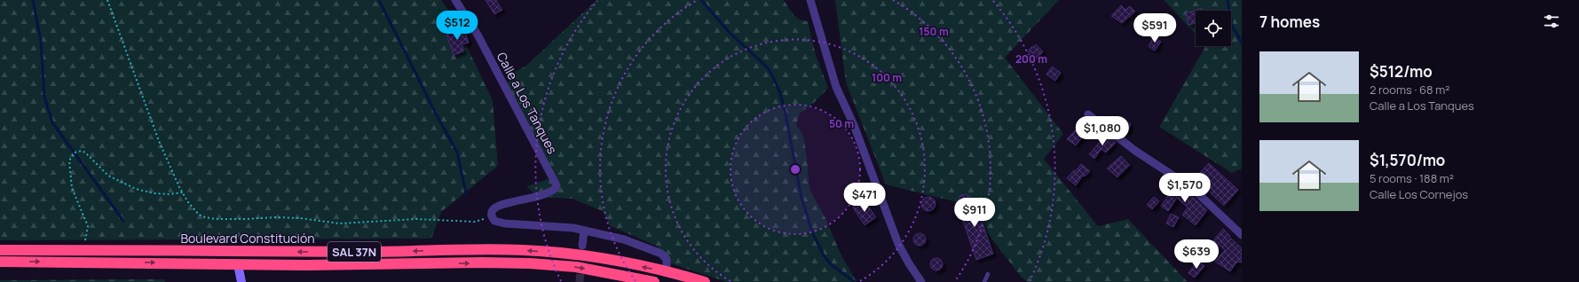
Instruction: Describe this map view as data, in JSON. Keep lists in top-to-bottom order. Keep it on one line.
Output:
{"streets":{"highway":["Boulevard Constitución","SAL 37N"],"street":["Calle a Los Tanques"]},"page":{"heading":"7 homes","price":["$512","$591","$1,080","$1,570","$471","$911","$639"],"list":[{"name":"$512/mo","note":"2 rooms · 68 m² · Calle a Los Tanques"},{"name":"$1,570/mo","note":"5 rooms · 188 m² · Calle Los Cornejos"}]},"rings":["150 m","200 m","100 m","50 m"]}
